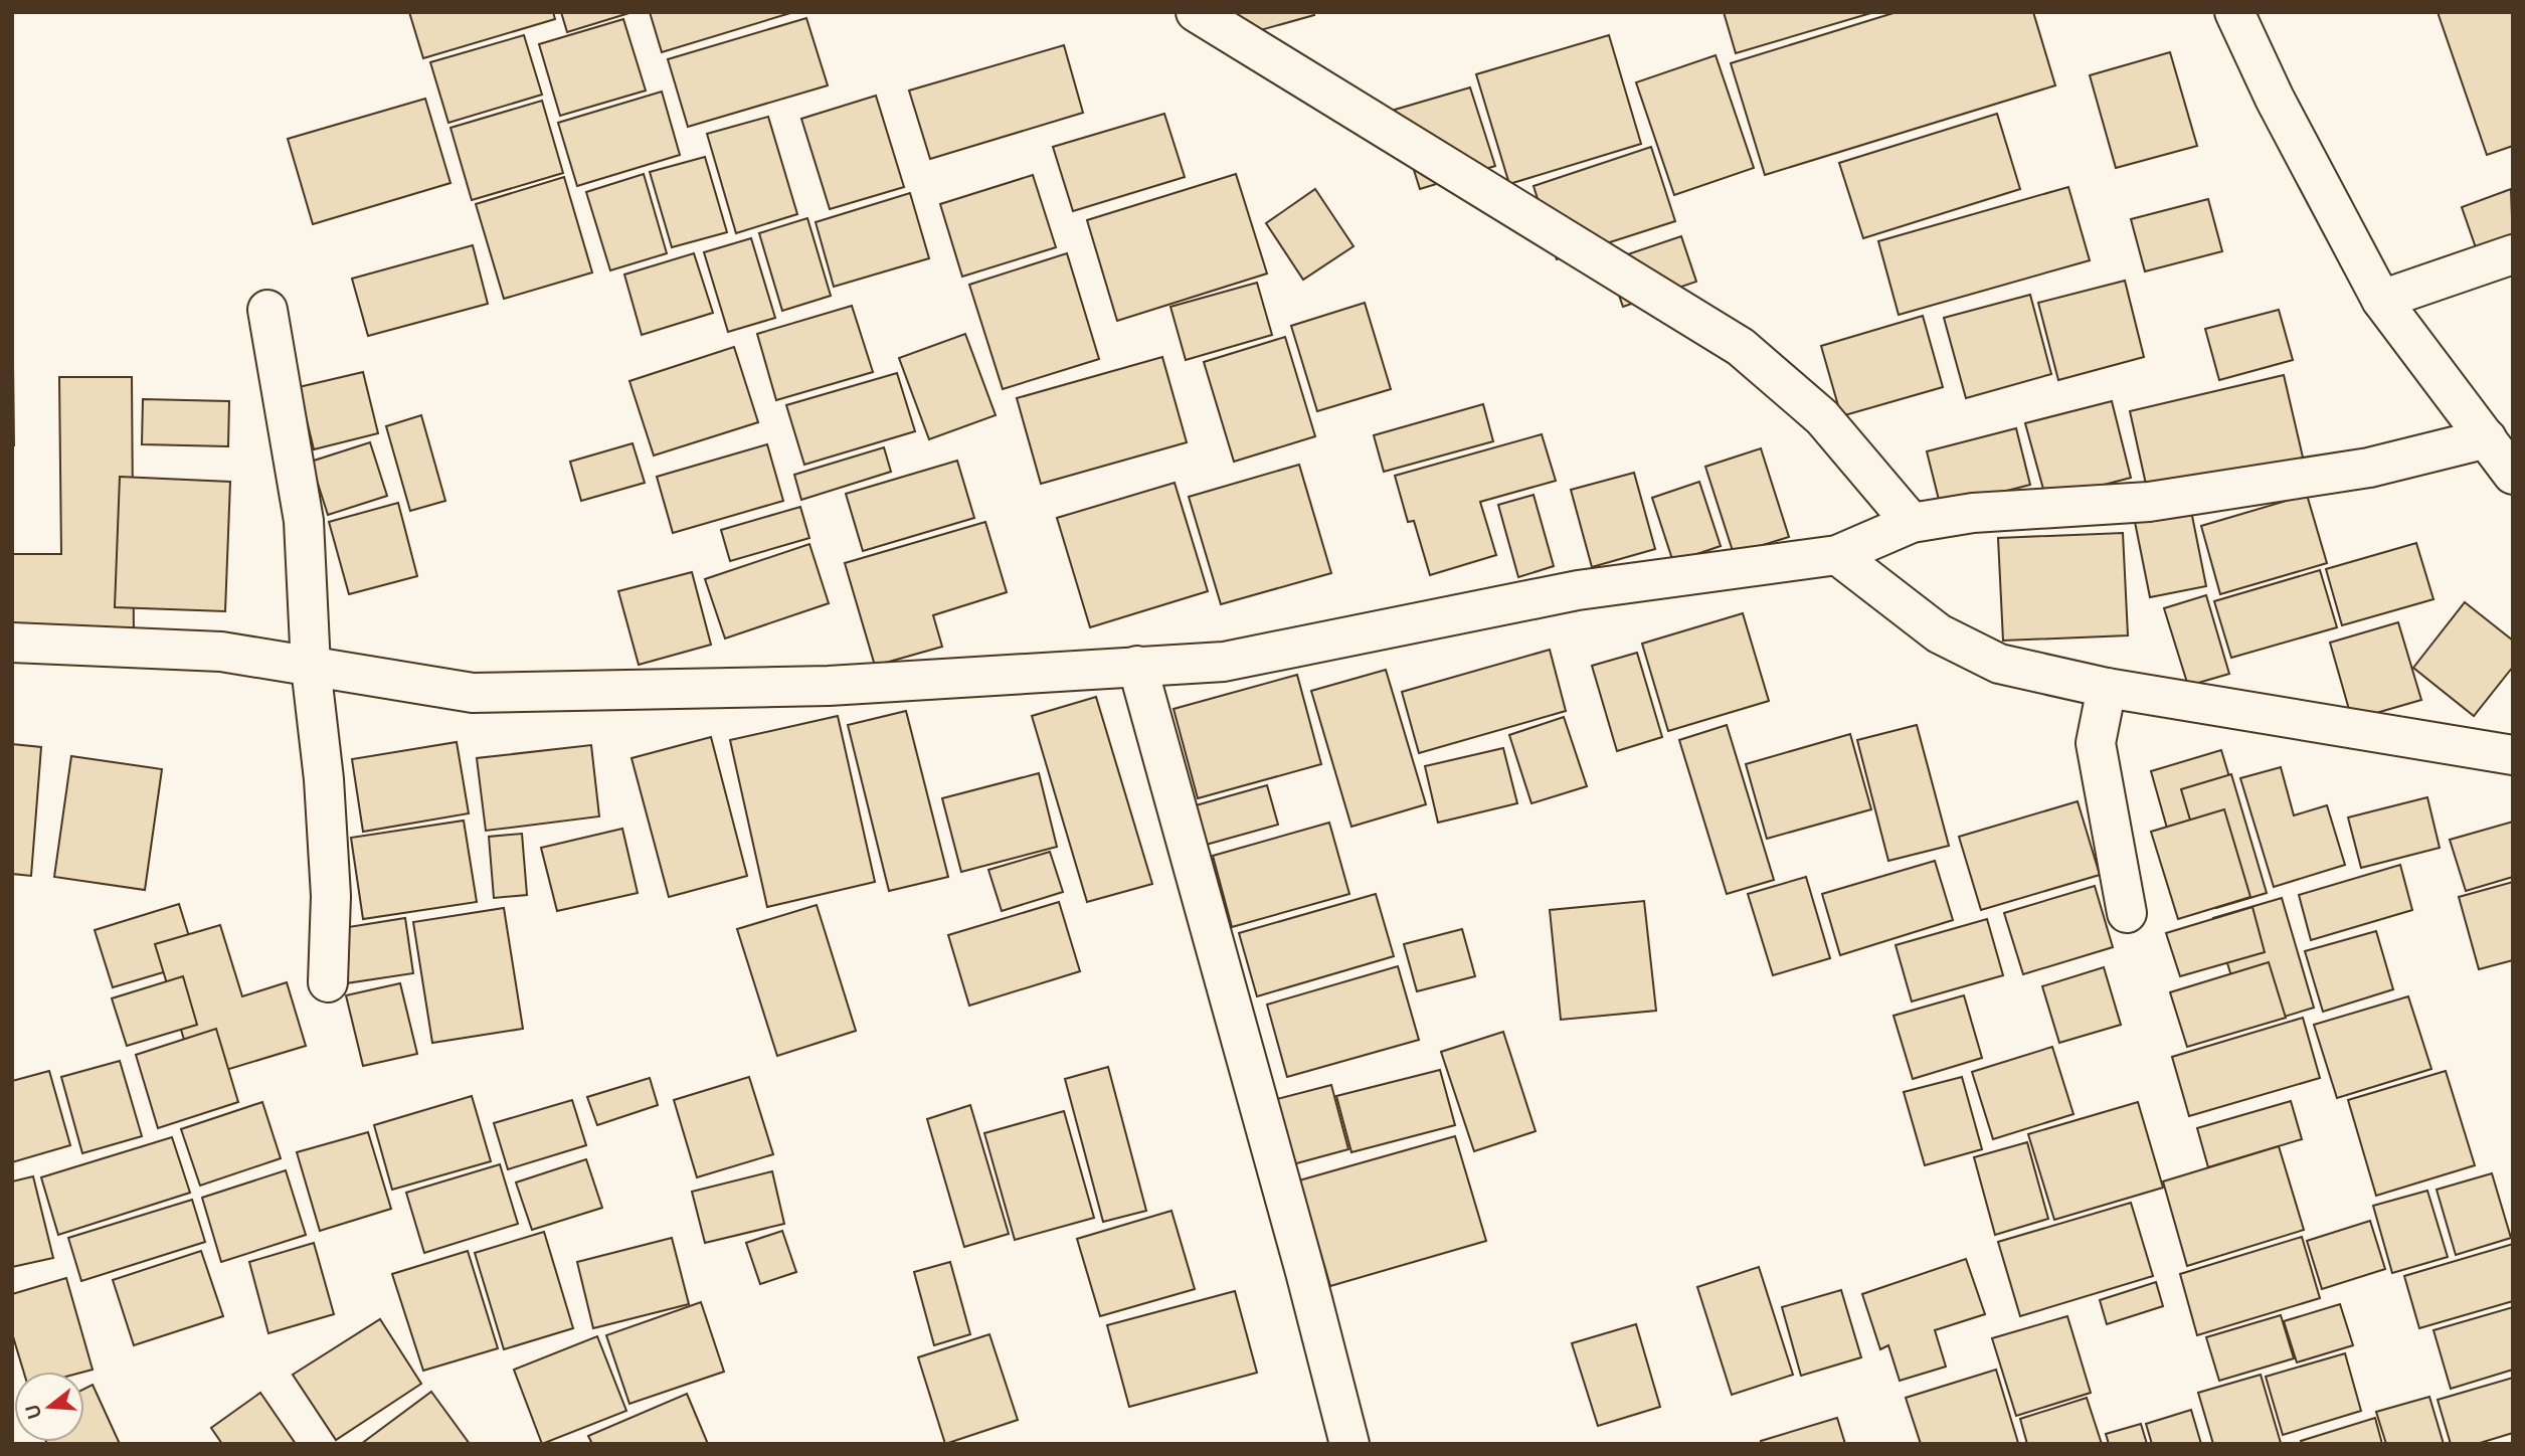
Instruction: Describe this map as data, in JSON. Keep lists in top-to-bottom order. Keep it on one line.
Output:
{"north":"left"}
